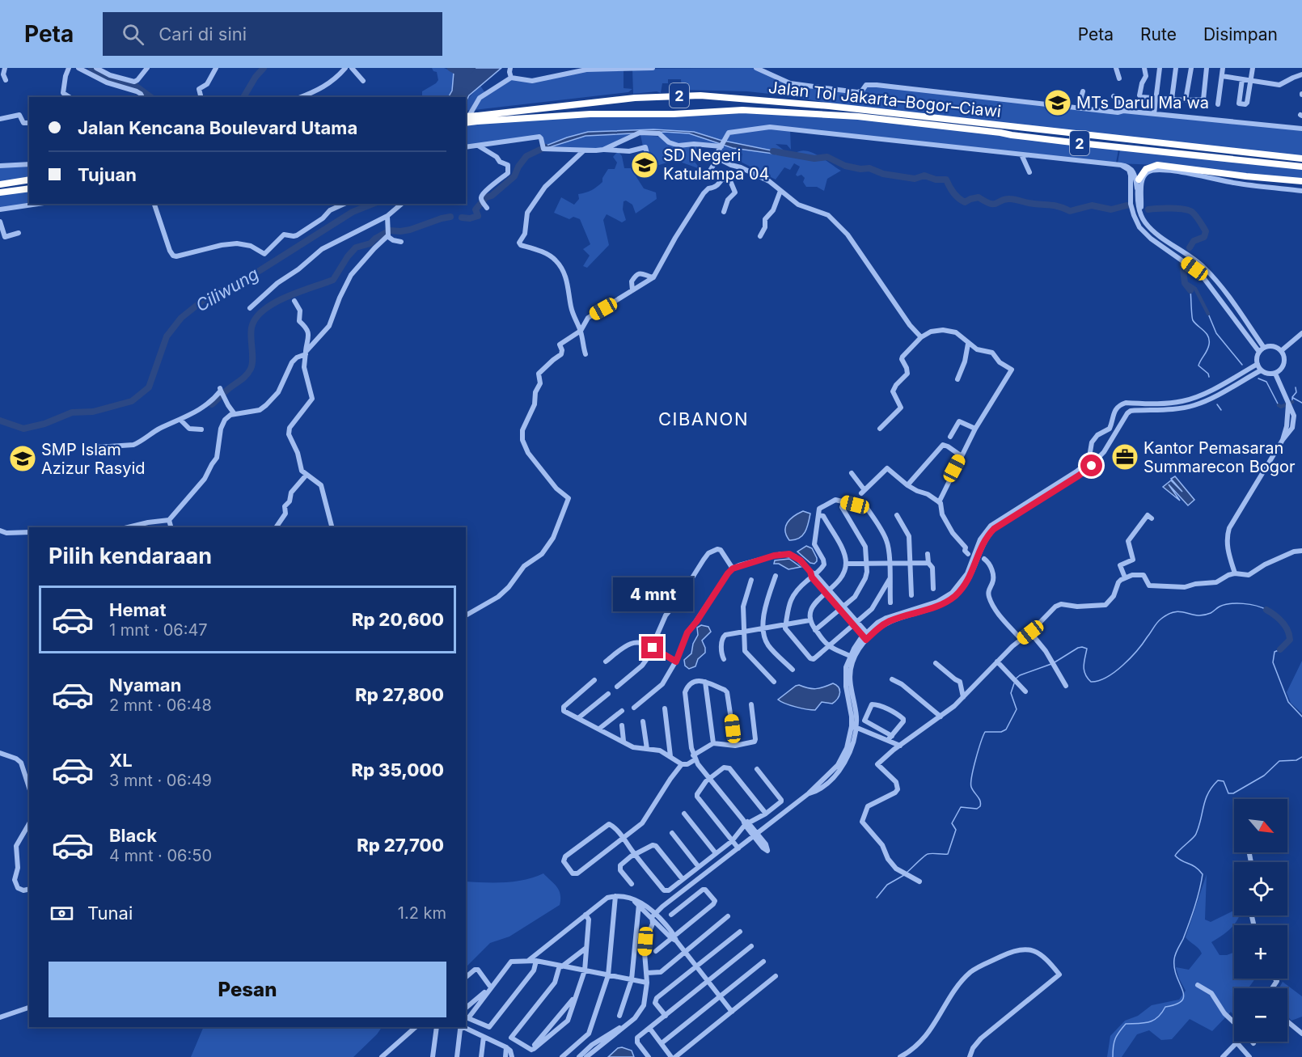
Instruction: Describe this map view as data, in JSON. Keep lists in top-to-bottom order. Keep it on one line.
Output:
{"streets":{"highway":["2","Jalan Tol Jakarta–Bogor–Ciawi"]},"districts":["CIBANON"],"water":["Ciliwung"],"places":{"school or university":["MTs Darul Ma'wa","SD Negeri Katulampa 04","SMP Islam Azizur Rasyid"],"office":["Kantor Pemasaran Summarecon Bogor"]},"north":"bottom right","page":{"header":"Peta","search":"Cari di sini","nav":["Peta","Rute","Disimpan"],"banner":["Jalan Kencana Boulevard Utama","Tujuan"],"heading":"Pilih kendaraan","bubble":"4 mnt","list":[{"name":"Hemat","note":"1 mnt · 06:47","value":"Rp 20,600"},{"name":"Nyaman","note":"2 mnt · 06:48","value":"Rp 27,800"},{"name":"XL","note":"3 mnt · 06:49","value":"Rp 35,000"},{"name":"Black","note":"4 mnt · 06:50","value":"Rp 27,700"}],"map_buttons":["+","−"],"pay":["Tunai","1.2 km"],"buttons":"Pesan"}}
